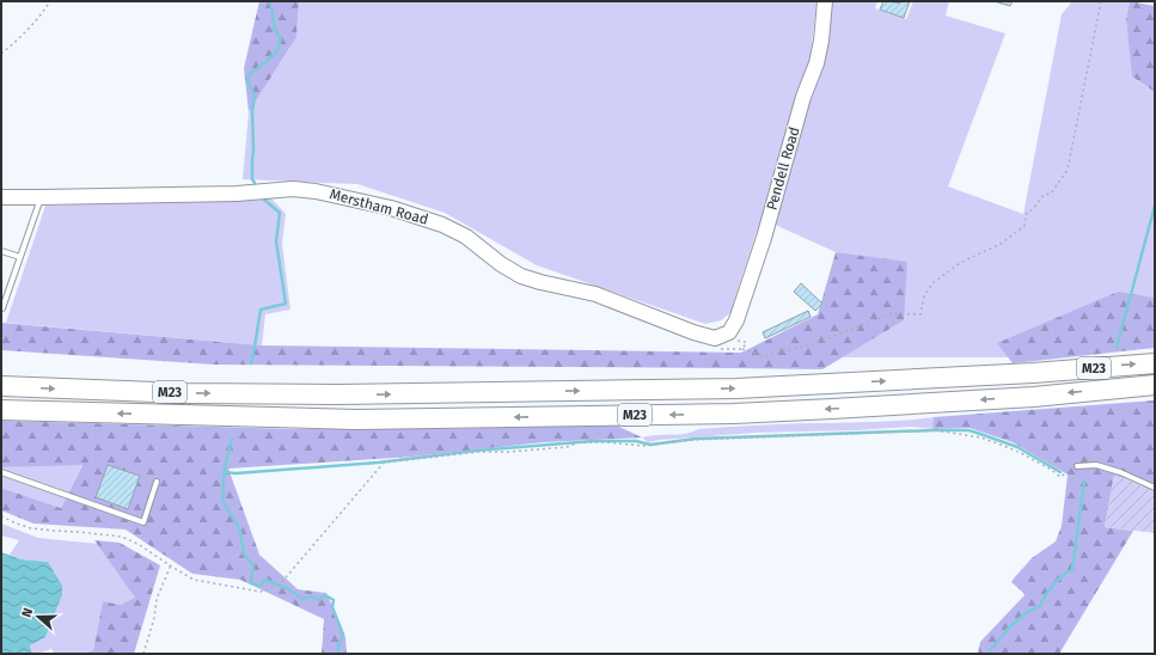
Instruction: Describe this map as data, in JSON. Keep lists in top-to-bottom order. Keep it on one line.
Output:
{"streets":{"highway":["M23"],"street":["Pendell Road","Merstham Road"]},"crossings":[["Pendell Road","Merstham Road"]],"north":"left"}
